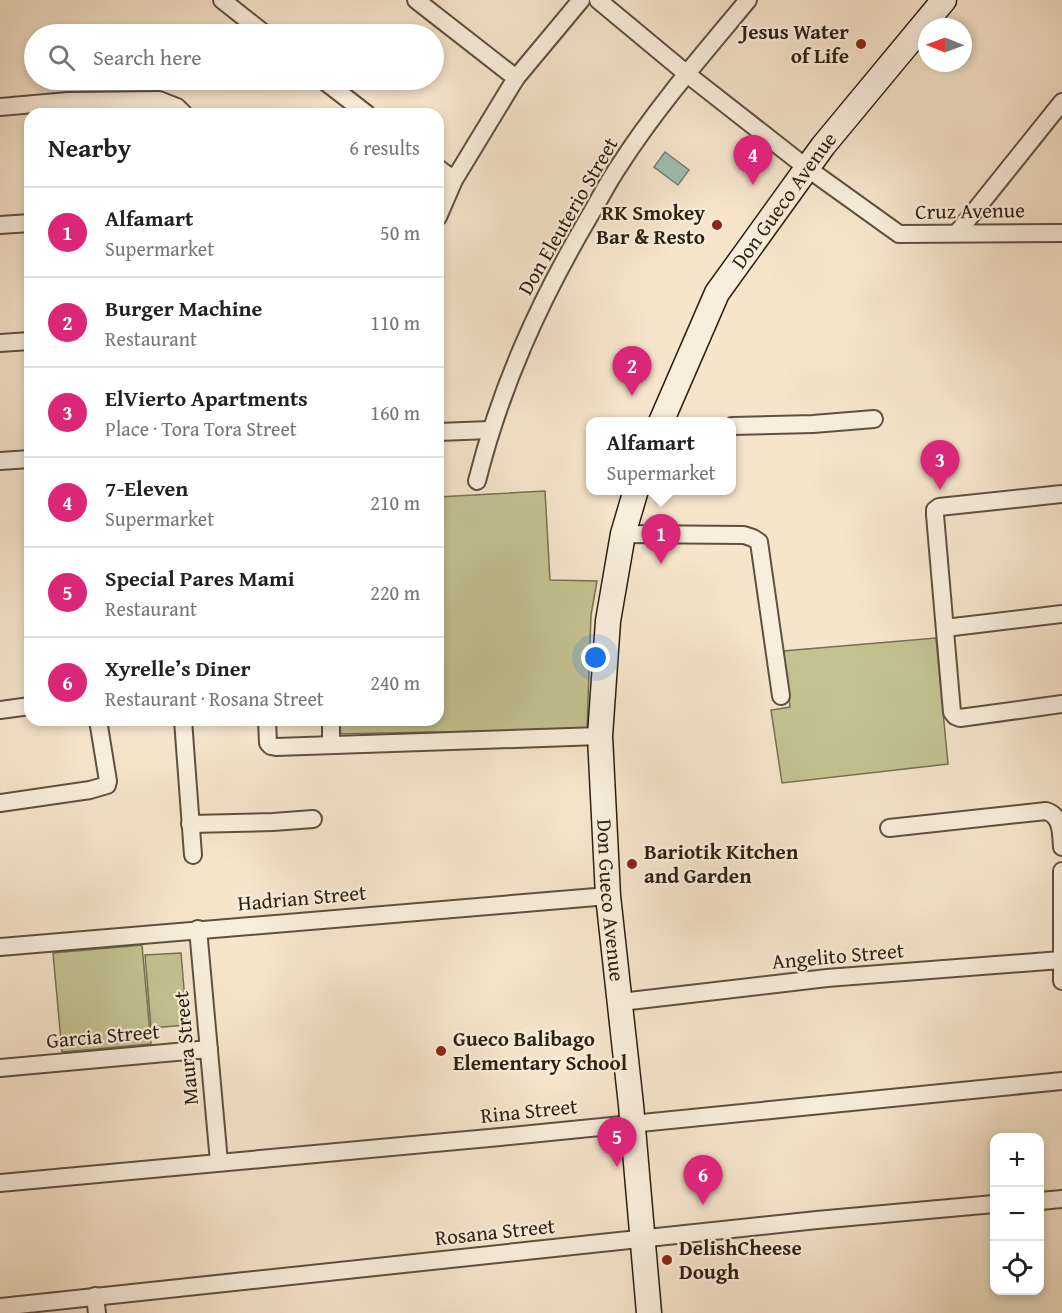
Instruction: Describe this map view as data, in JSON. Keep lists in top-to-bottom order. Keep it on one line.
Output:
{"streets":{"main road":["Don Gueco Avenue"],"street":["Cruz Avenue","Don Eleuterio Street","Hadrian Street","Angelito Street","Garcia Street","Maura Street","Rina Street","Rosana Street"]},"crossings":[["Don Gueco Avenue","Cruz Avenue"],["Don Gueco Avenue","Hadrian Street"],["Don Gueco Avenue","Angelito Street"],["Don Gueco Avenue","Rina Street"],["Don Gueco Avenue","Rosana Street"],["Cruz Avenue","Don Eleuterio Street"],["Hadrian Street","Maura Street"],["Garcia Street","Maura Street"],["Maura Street","Rina Street"]],"places":["Jesus Water of Life","RK Smokey Bar & Resto","Bariotik Kitchen and Garden","Gueco Balibago Elementary School","DelishCheese Dough"],"north":"left","page":{"search":"Search here","heading":["Nearby","6 results"],"pins":["4","2","3","1","5","6"],"list":[{"mark":"1","name":"Alfamart","note":"Supermarket","value":"50 m"},{"mark":"2","name":"Burger Machine","note":"Restaurant","value":"110 m"},{"mark":"3","name":"ElVierto Apartments","note":"Place · Tora Tora Street","value":"160 m"},{"mark":"4","name":"7-Eleven","note":"Supermarket","value":"210 m"},{"mark":"5","name":"Special Pares Mami","note":"Restaurant","value":"220 m"},{"mark":"6","name":"Xyrelle’s Diner","note":"Restaurant · Rosana Street","value":"240 m"}],"popup":["Alfamart","Supermarket"],"map_buttons":["+","−"]}}
